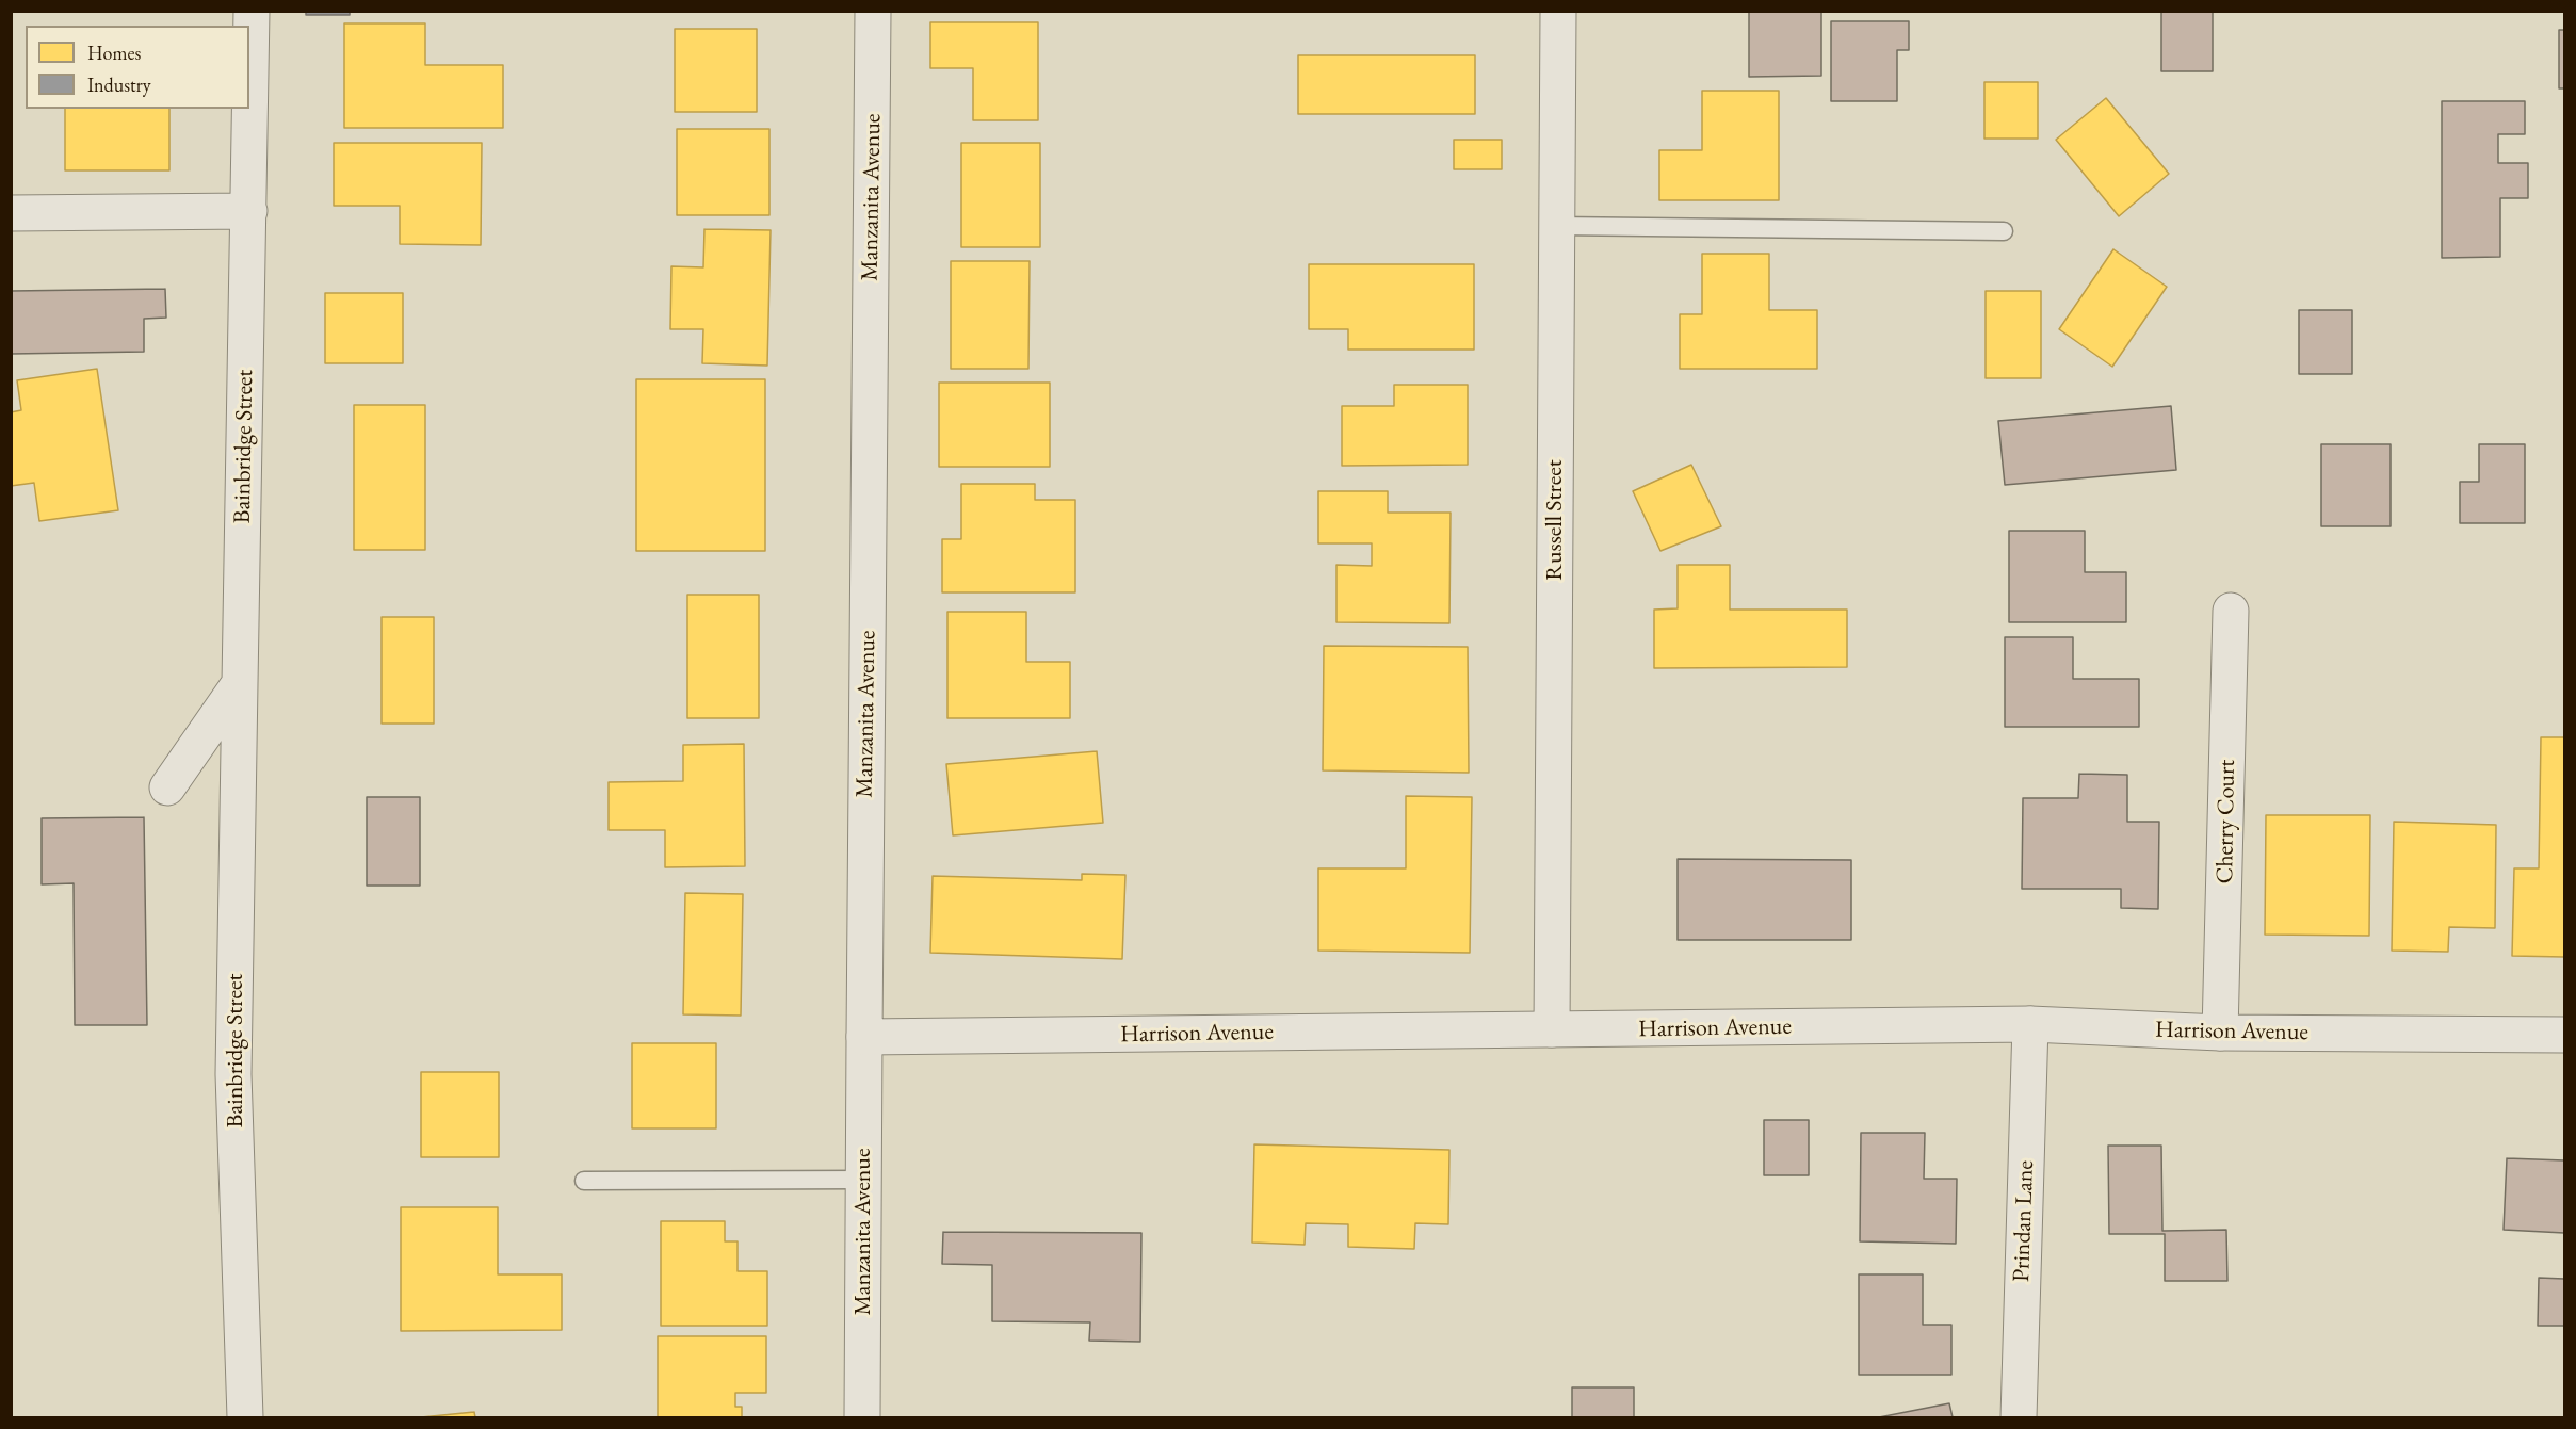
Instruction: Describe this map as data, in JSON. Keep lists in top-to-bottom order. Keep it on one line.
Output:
{"streets":{"street":["Manzanita Avenue","Bainbridge Street","Russell Street","Cherry Court","Harrison Avenue","Prindan Lane"]},"crossings":[["Manzanita Avenue","Harrison Avenue"],["Russell Street","Harrison Avenue"],["Cherry Court","Harrison Avenue"],["Harrison Avenue","Prindan Lane"]],"legend":["Homes","Industry"]}
